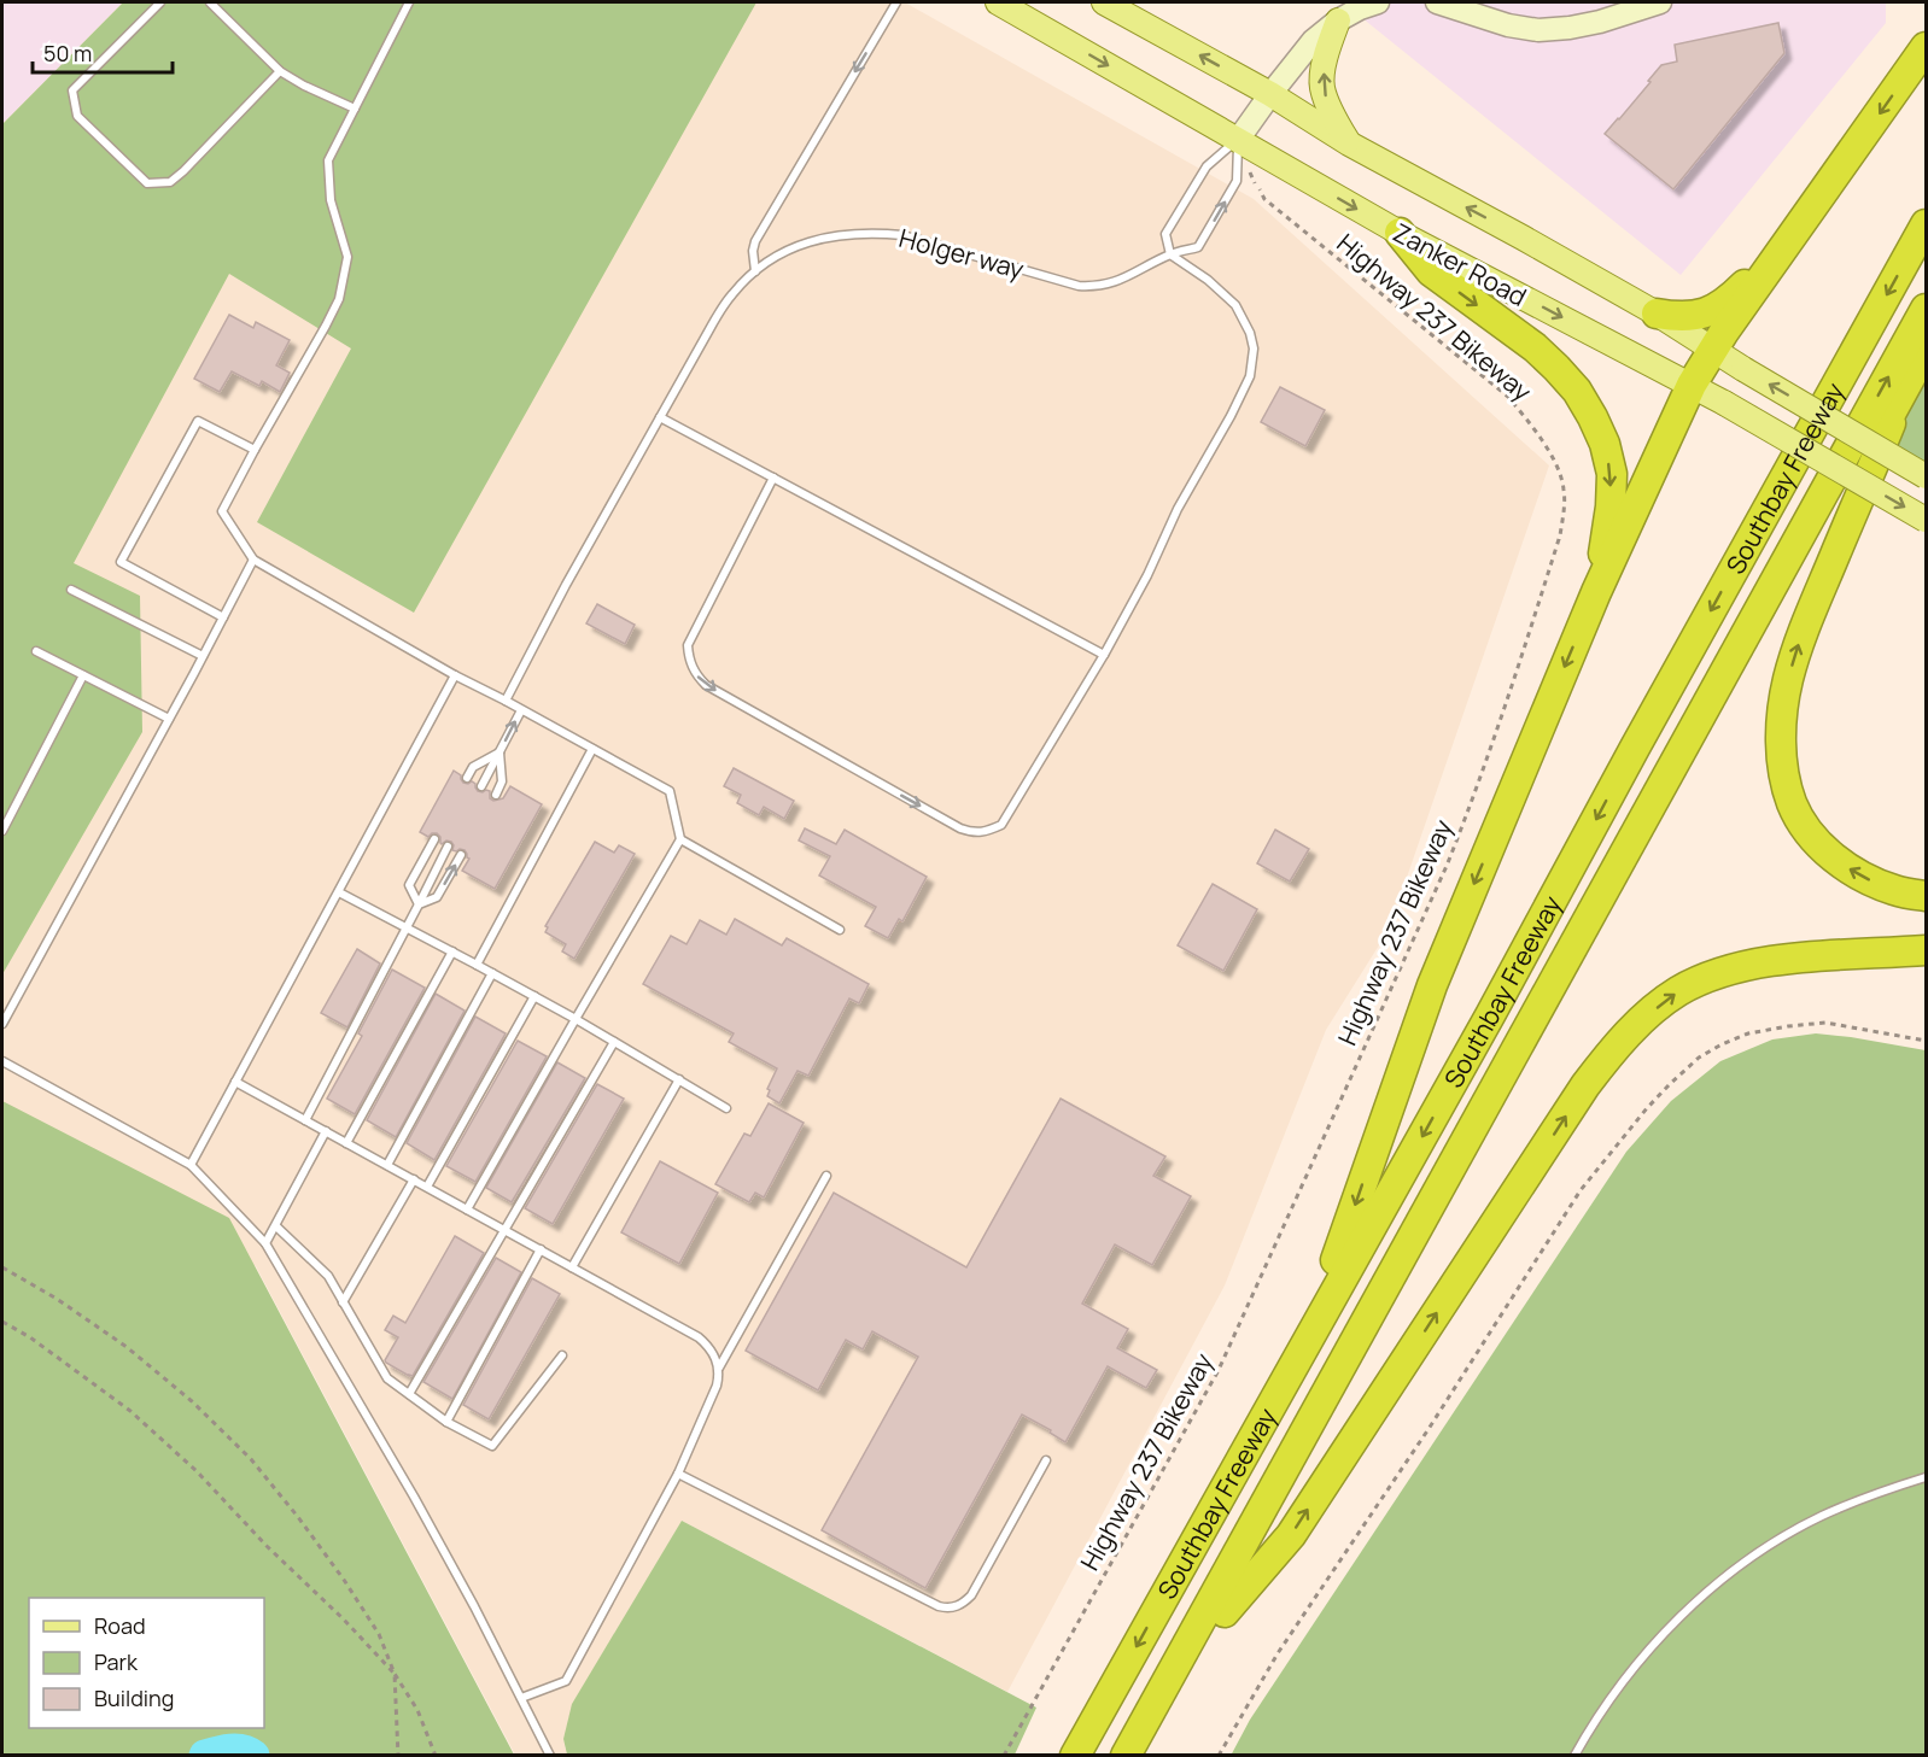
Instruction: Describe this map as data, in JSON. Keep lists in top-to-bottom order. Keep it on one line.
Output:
{"streets":{"highway":["Southbay Freeway"],"main road":["Zanker Road"],"lane":["Holger way"],"path":["Highway 237 Bikeway"]},"legend":["Road","Park","Building"],"scale_bar":"50 m"}
